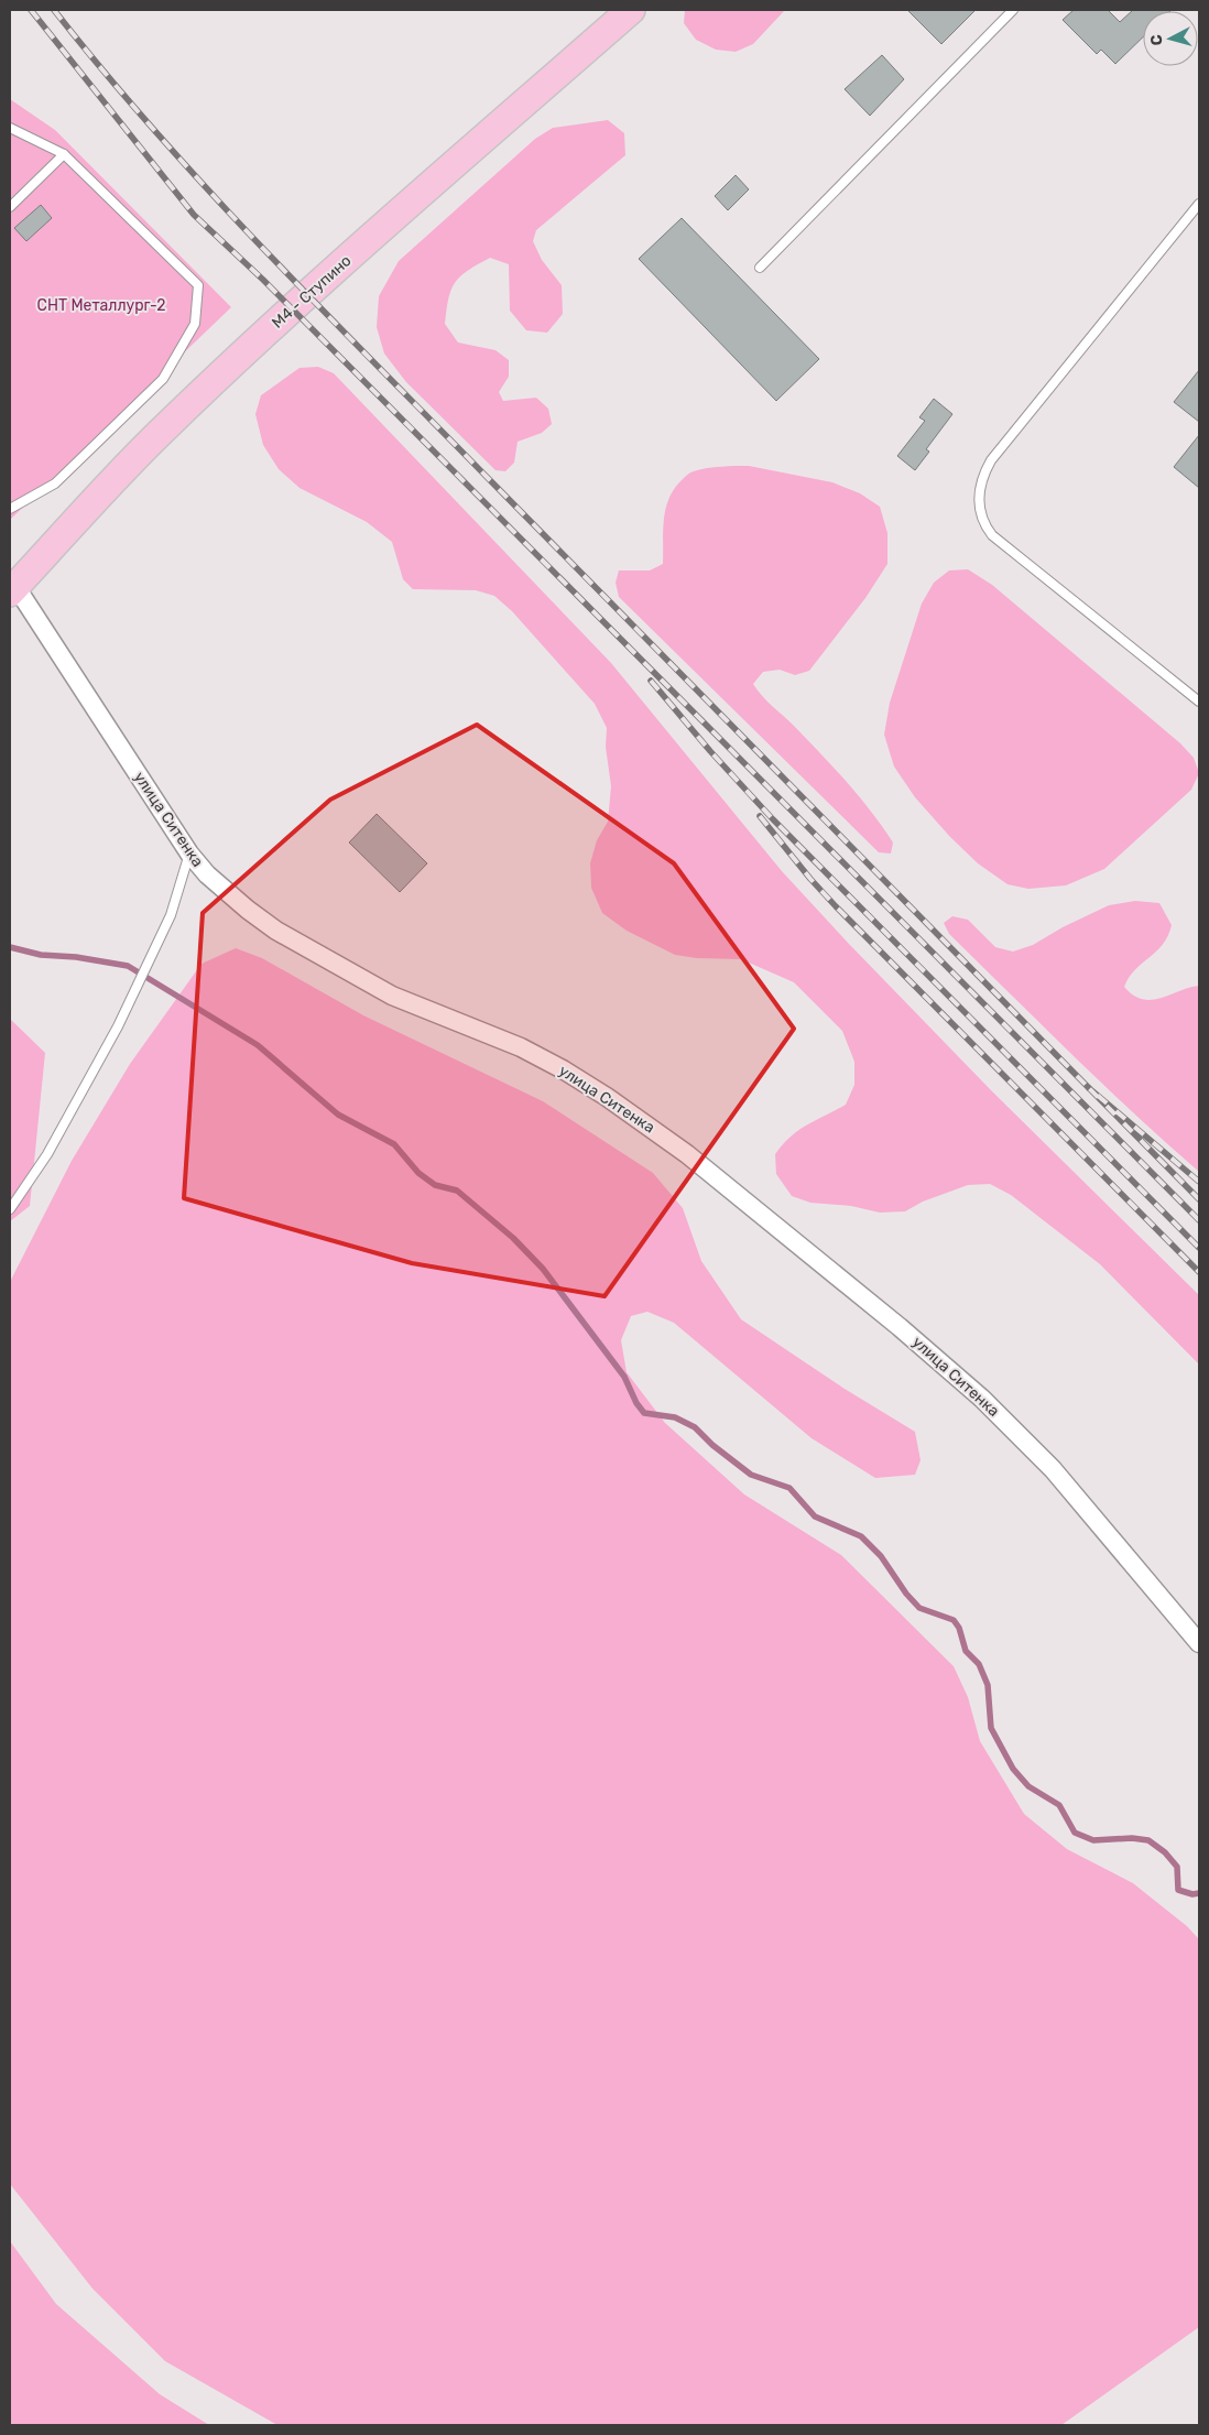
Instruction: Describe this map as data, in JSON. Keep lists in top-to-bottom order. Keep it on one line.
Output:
{"streets":{"main road":["М4 - Ступино"],"street":["улица Ситенка"]},"crossings":[["М4 - Ступино","улица Ситенка"]],"parks":["СНТ Металлург-2"],"north":"left"}
